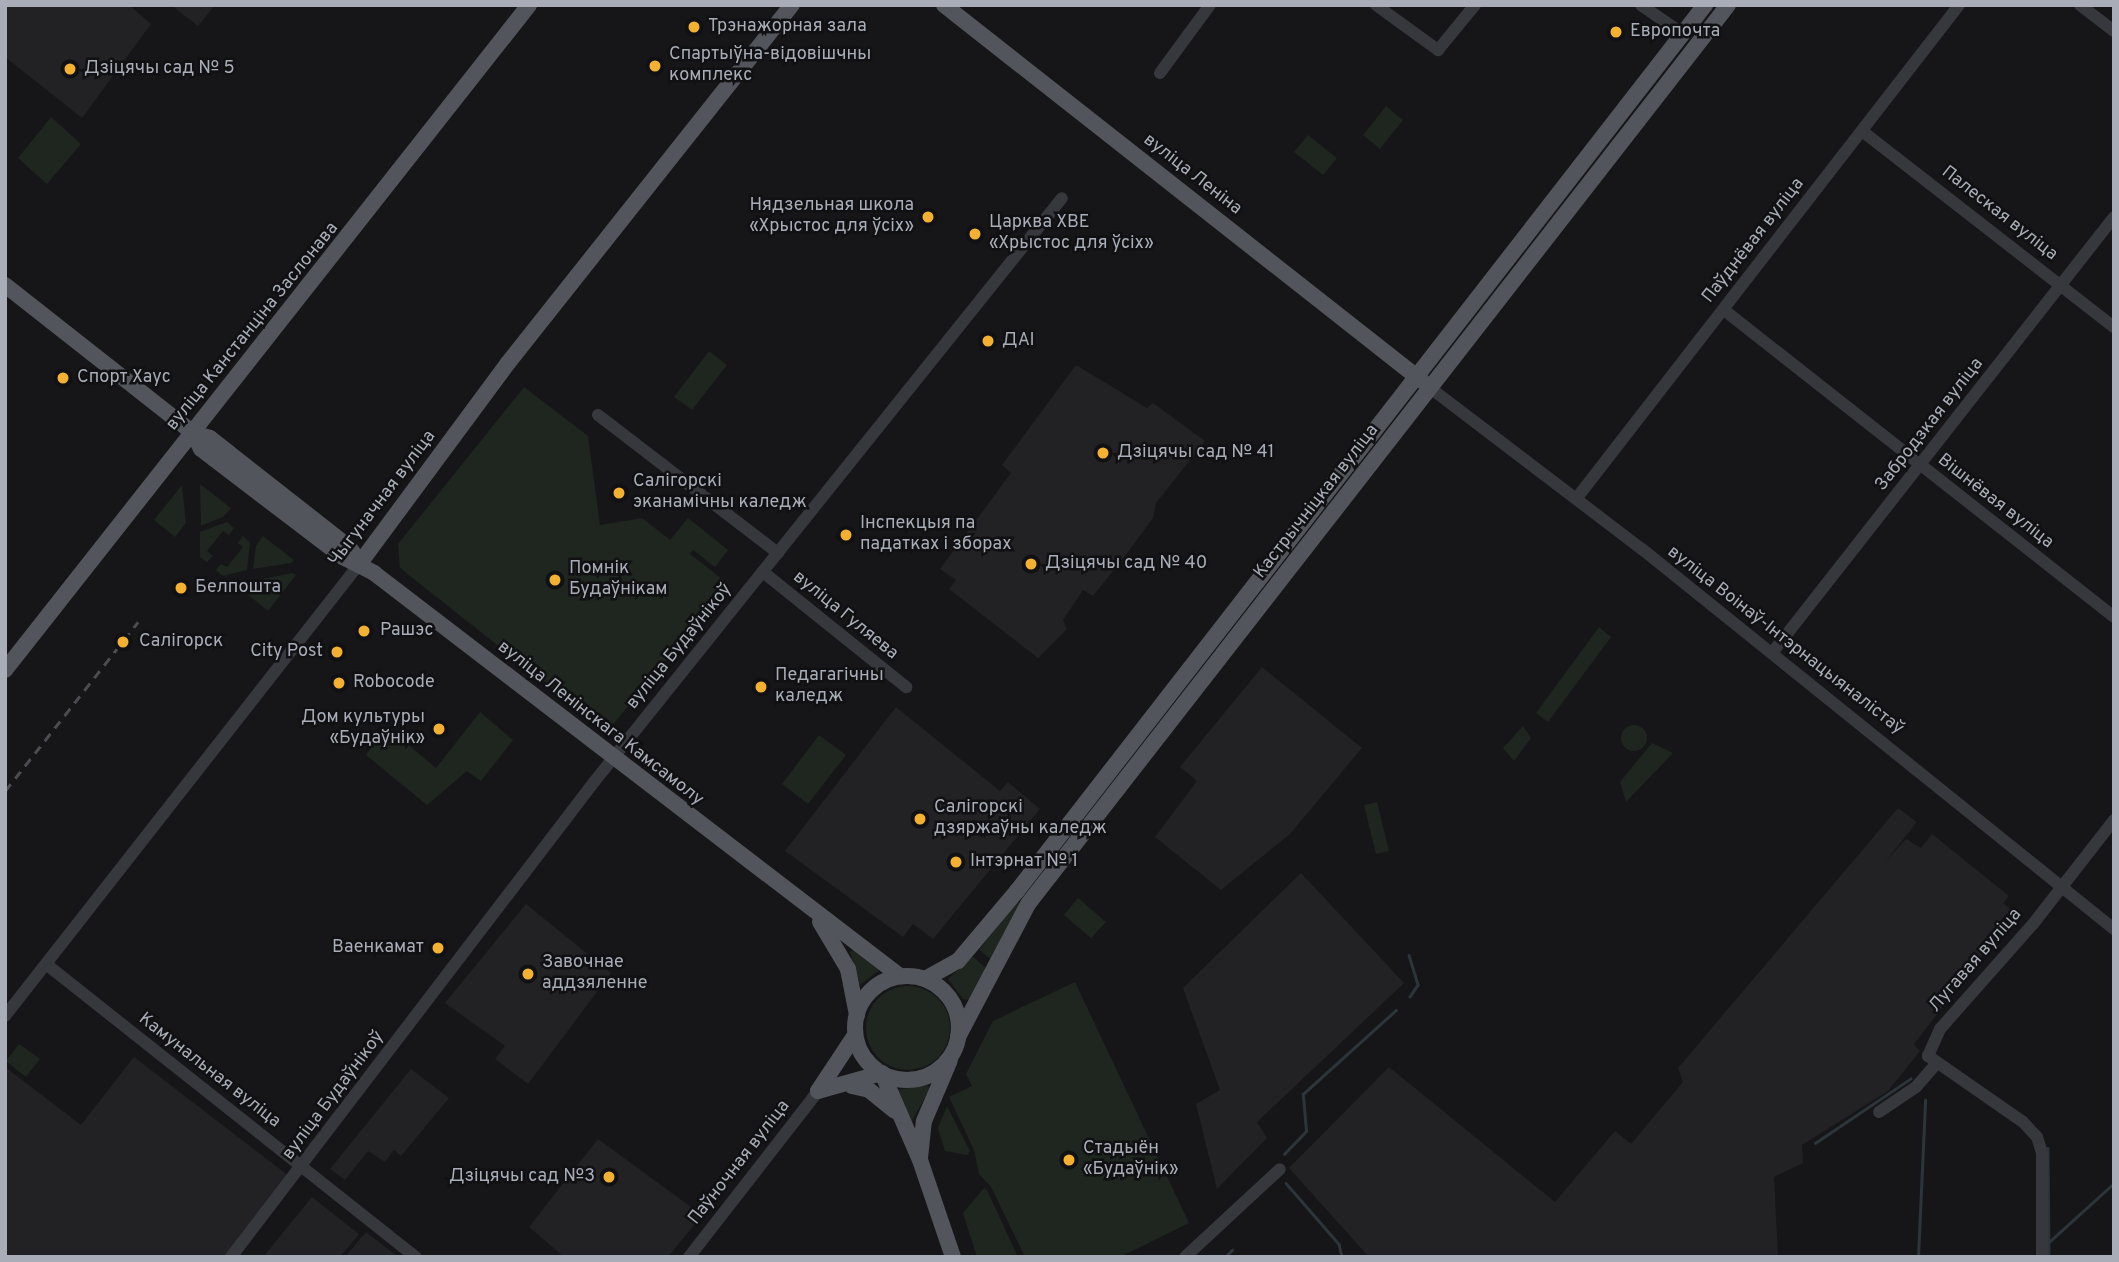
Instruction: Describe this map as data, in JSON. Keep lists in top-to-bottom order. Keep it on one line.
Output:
{"streets":{"main road":["вуліца Леніна","вуліца Канстанціна Заслонава","Чыгуначная вуліца","Кастрычніцкая вуліца","вуліца Ленінскага Камсамолу"],"street":["Палеская вуліца","Паўднёвая вуліца","Забродзкая вуліца","Вішнёвая вуліца","вуліца Гуляева","вуліца Воінаў-Інтэрнацыяналістаў","вуліца Будаўнікоў","Лугавая вуліца","Камунальная вуліца","Паўночная вуліца"]},"crossings":[["вуліца Леніна","Кастрычніцкая вуліца"],["вуліца Леніна","вуліца Воінаў-Інтэрнацыяналістаў"],["Палеская вуліца","Паўднёвая вуліца"],["Палеская вуліца","Забродзкая вуліца"],["Паўднёвая вуліца","Вішнёвая вуліца"],["Паўднёвая вуліца","вуліца Воінаў-Інтэрнацыяналістаў"],["вуліца Канстанціна Заслонава","вуліца Ленінскага Камсамолу"],["Забродзкая вуліца","Вішнёвая вуліца"],["Забродзкая вуліца","вуліца Воінаў-Інтэрнацыяналістаў"],["Чыгуначная вуліца","вуліца Ленінскага Камсамолу"],["Чыгуначная вуліца","Камунальная вуліца"],["Кастрычніцкая вуліца","вуліца Воінаў-Інтэрнацыяналістаў"],["Кастрычніцкая вуліца","вуліца Ленінскага Камсамолу"],["вуліца Гуляева","вуліца Будаўнікоў"],["вуліца Воінаў-Інтэрнацыяналістаў","Лугавая вуліца"],["вуліца Будаўнікоў","вуліца Ленінскага Камсамолу"],["вуліца Будаўнікоў","Камунальная вуліца"]],"places":["Трэнажорная зала","Европочта","Спартыўна-відовішчны комплекс","Дзіцячы сад № 5","Нядзельная школа «Хрыстос для ўсіх»","Царква ХВЕ «Хрыстос для ўсіх»","ДАІ","Спорт Хаус","Дзіцячы сад № 41","Салігорскі эканамічны каледж","Інспекцыя па падатках і зборах","Дзіцячы сад № 40","Помнік Будаўнікам","Белпошта","Рашэс","Салігорск","City Post","Robocode","Педагагічны каледж","Дом культуры «Будаўнік»","Салігорскі дзяржаўны каледж","Інтэрнат № 1","Ваенкамат","Завочнае аддзяленне","Стадыён «Будаўнік»","Дзіцячы сад №3"]}
